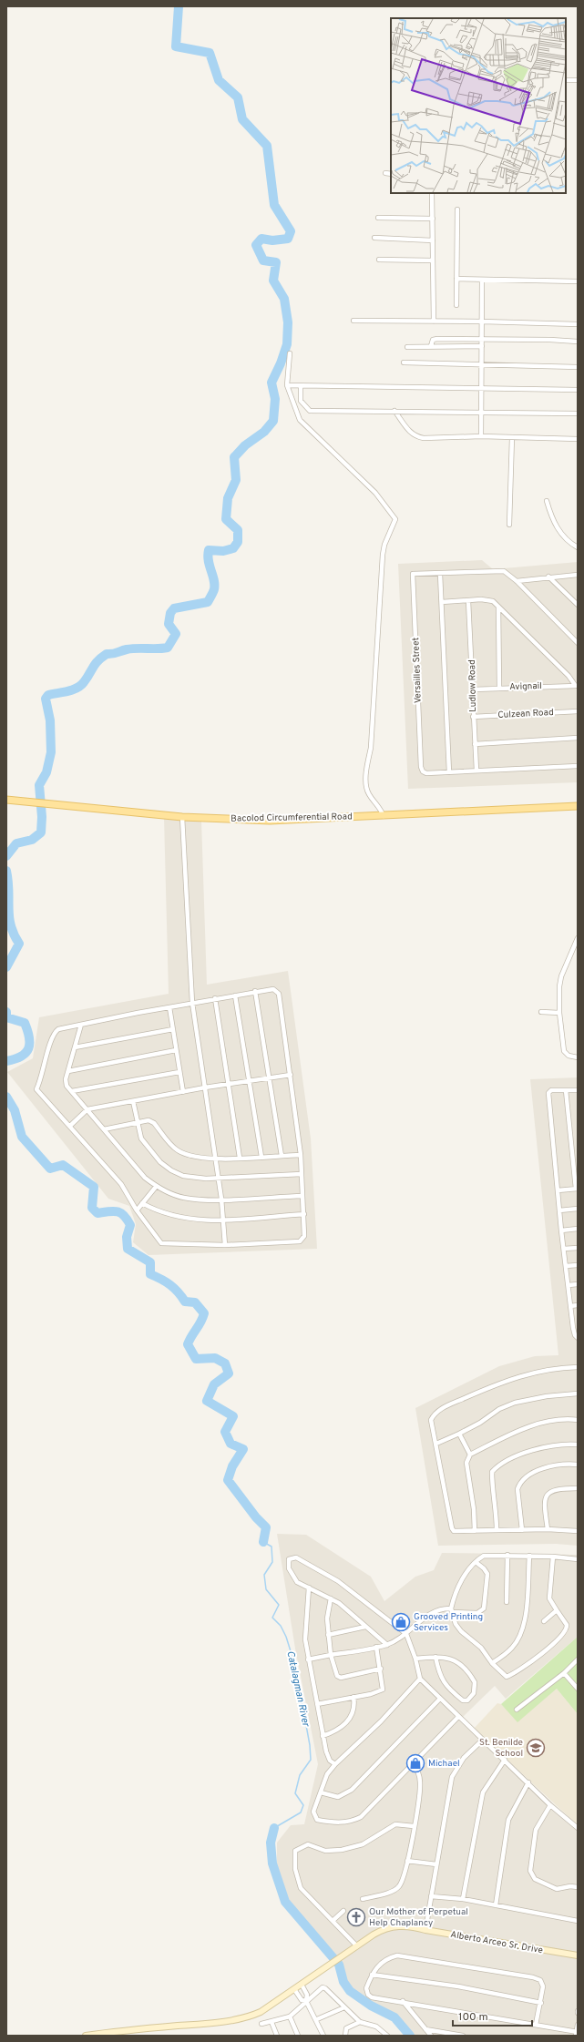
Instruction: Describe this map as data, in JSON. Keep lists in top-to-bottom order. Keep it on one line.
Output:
{"streets":{"main road":["Bacolod Circumferential Road"],"street":["Versailles Street","Ludlow Road","Avignail","Culzean Road","Alberto Arceo Sr. Drive"]},"crossings":[["Ludlow Road","Avignail"],["Ludlow Road","Culzean Road"]],"water":["Catalagman River"],"places":{"shop":["Grooved Printing Services","Michael"],"school or university":["St. Benilde School"],"church":["Our Mother of Perpetual Help Chaplancy"]},"scale_bar":"100 m"}
